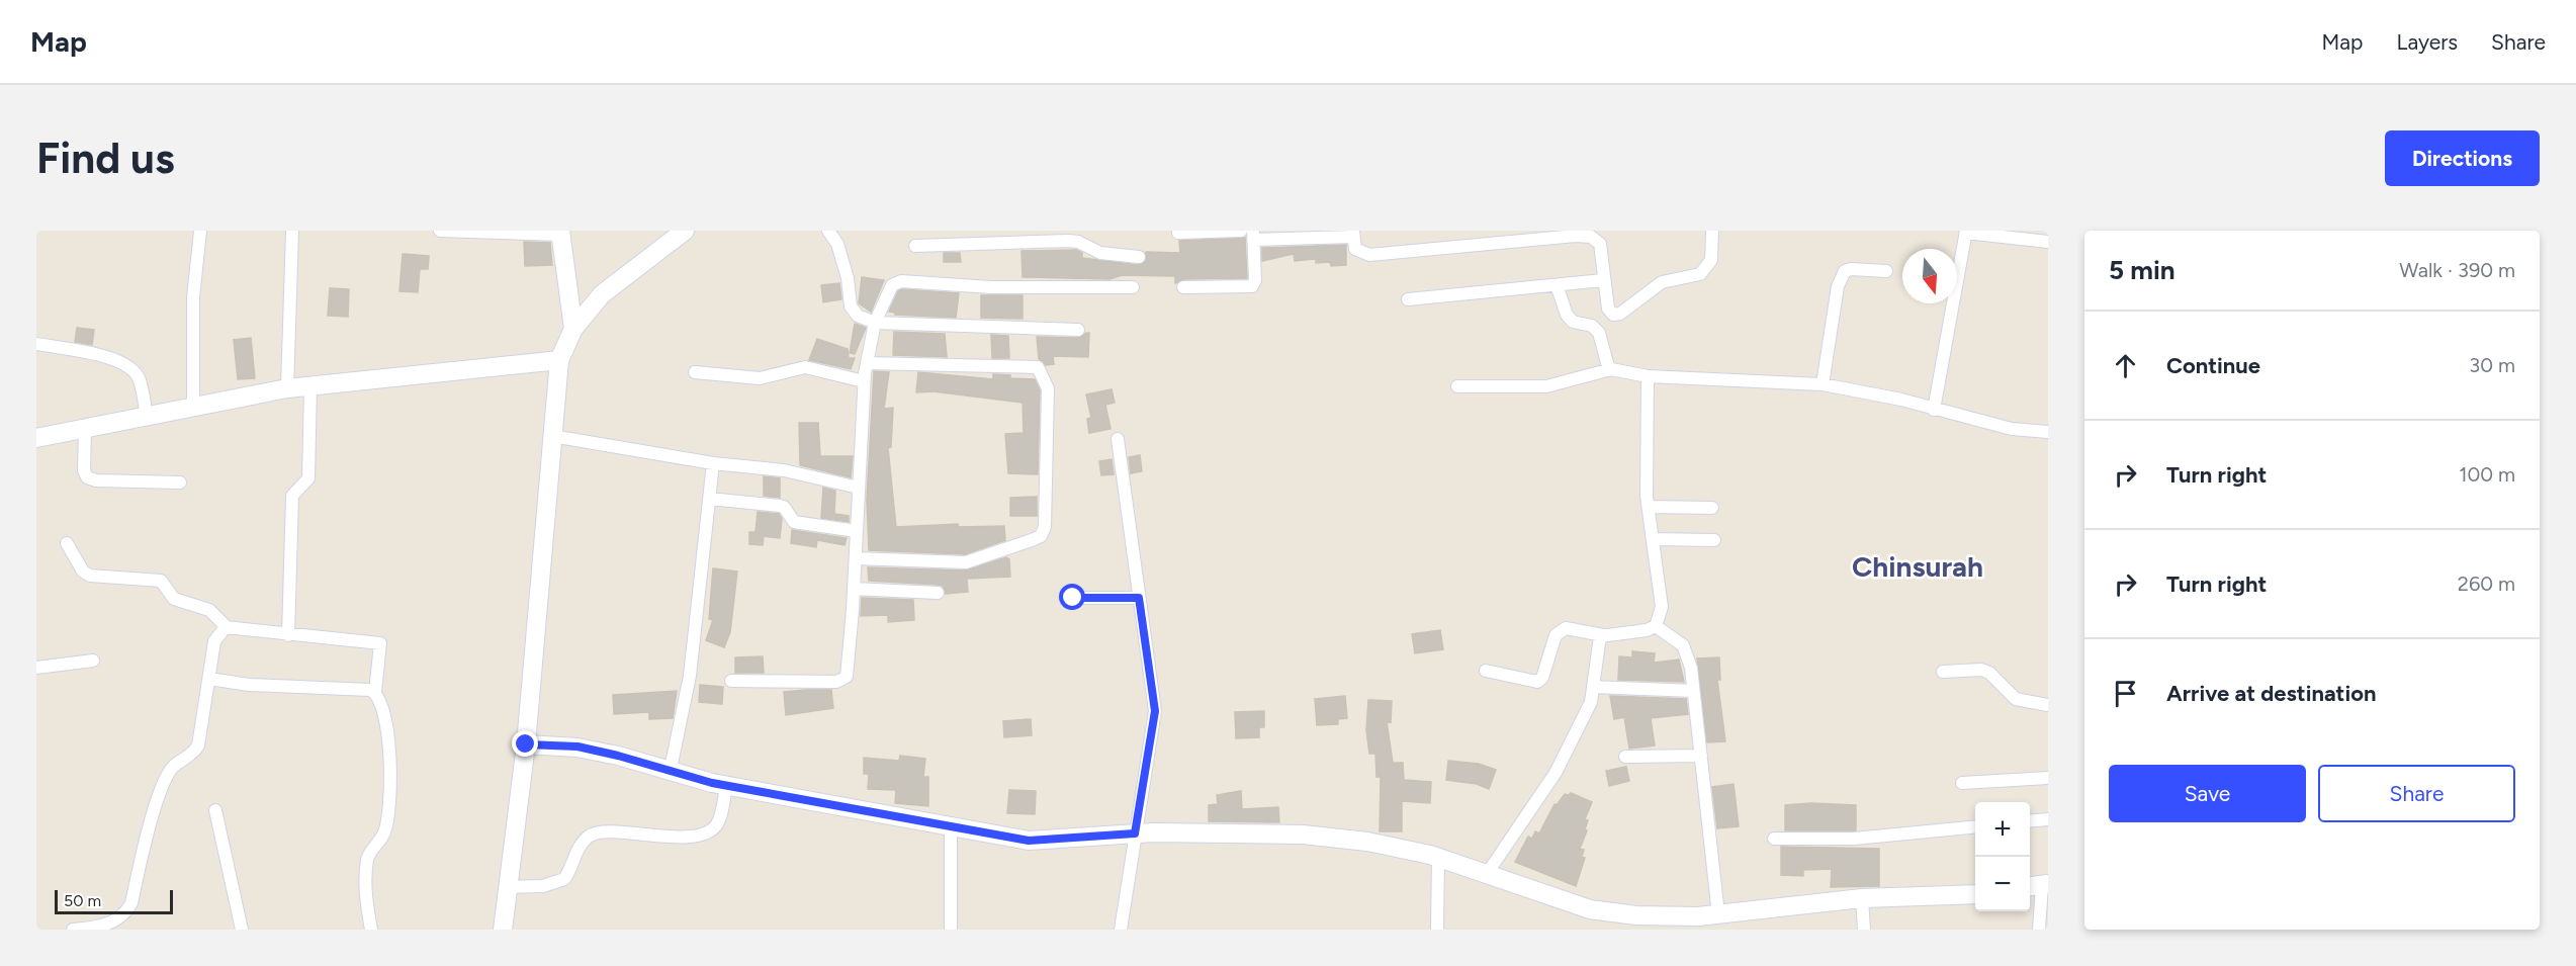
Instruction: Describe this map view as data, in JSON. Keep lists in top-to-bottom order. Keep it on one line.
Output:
{"districts":["Chinsurah"],"scale_bar":"50 m","north":"bottom","page":{"header":"Map","nav":["Map","Layers","Share"],"buttons":["Directions",["Save","Share"]],"title":"Find us","heading":["5 min","Walk · 390 m"],"list":[["Continue","30 m"],["Turn right","100 m"],["Turn right","260 m"],"Arrive at destination"],"map_buttons":["+","−"],"scale":"50 m"}}
